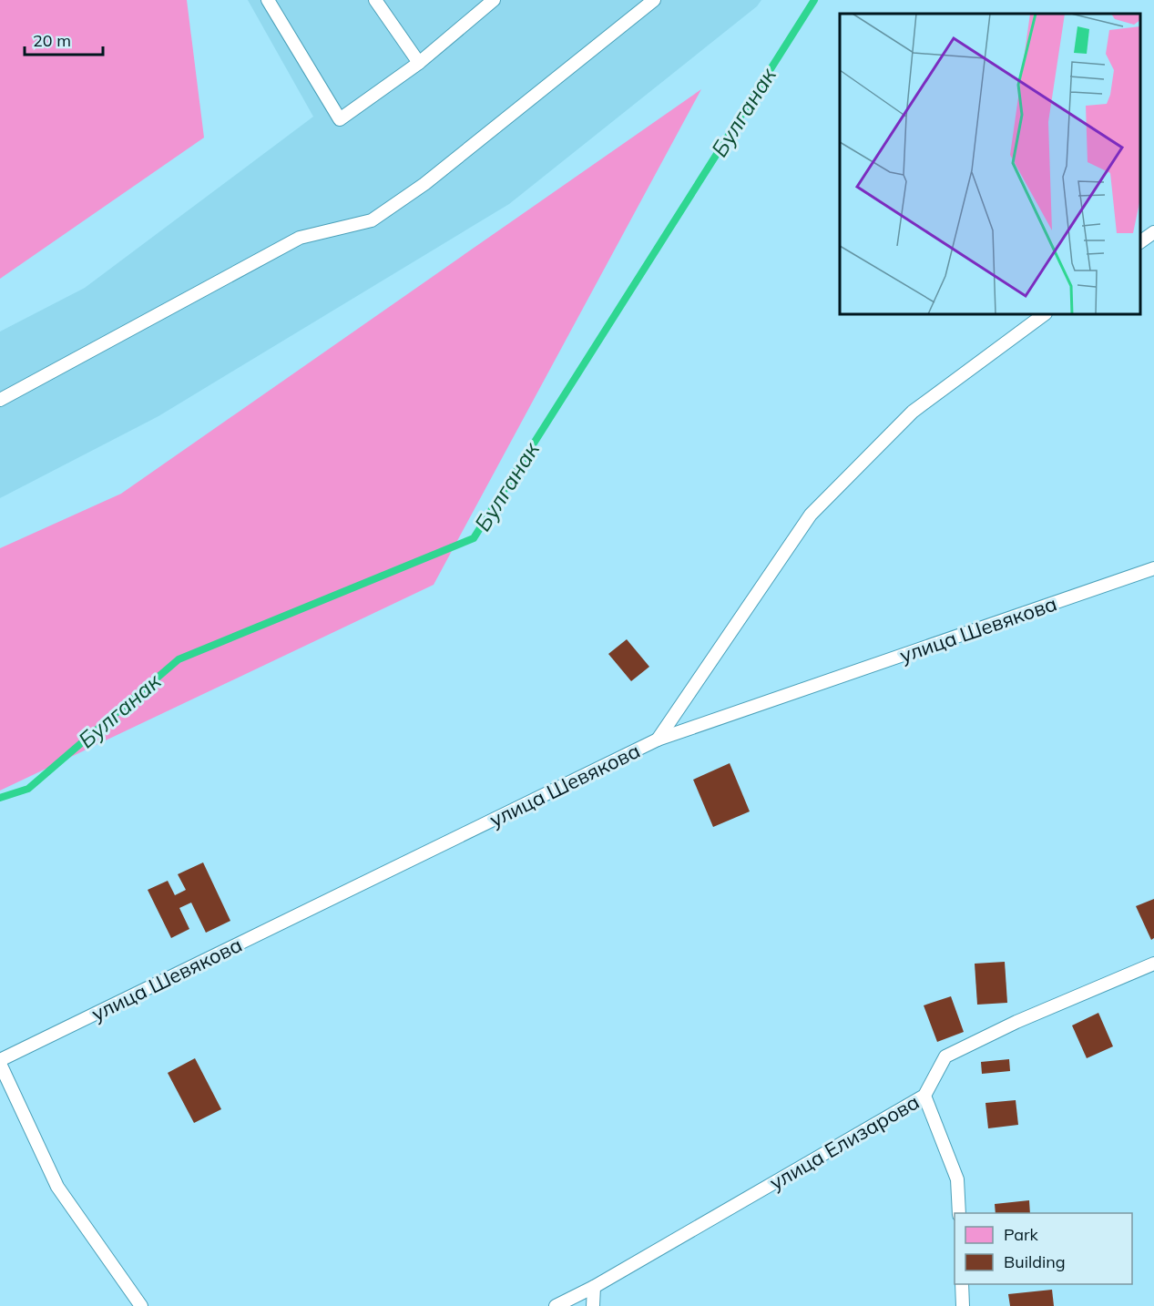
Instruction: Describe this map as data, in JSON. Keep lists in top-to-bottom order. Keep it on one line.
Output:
{"streets":{"lane":["улица Шевякова","улица Елизарова"]},"water":["Булганак"],"legend":["Park","Building"],"scale_bar":"20 m"}
